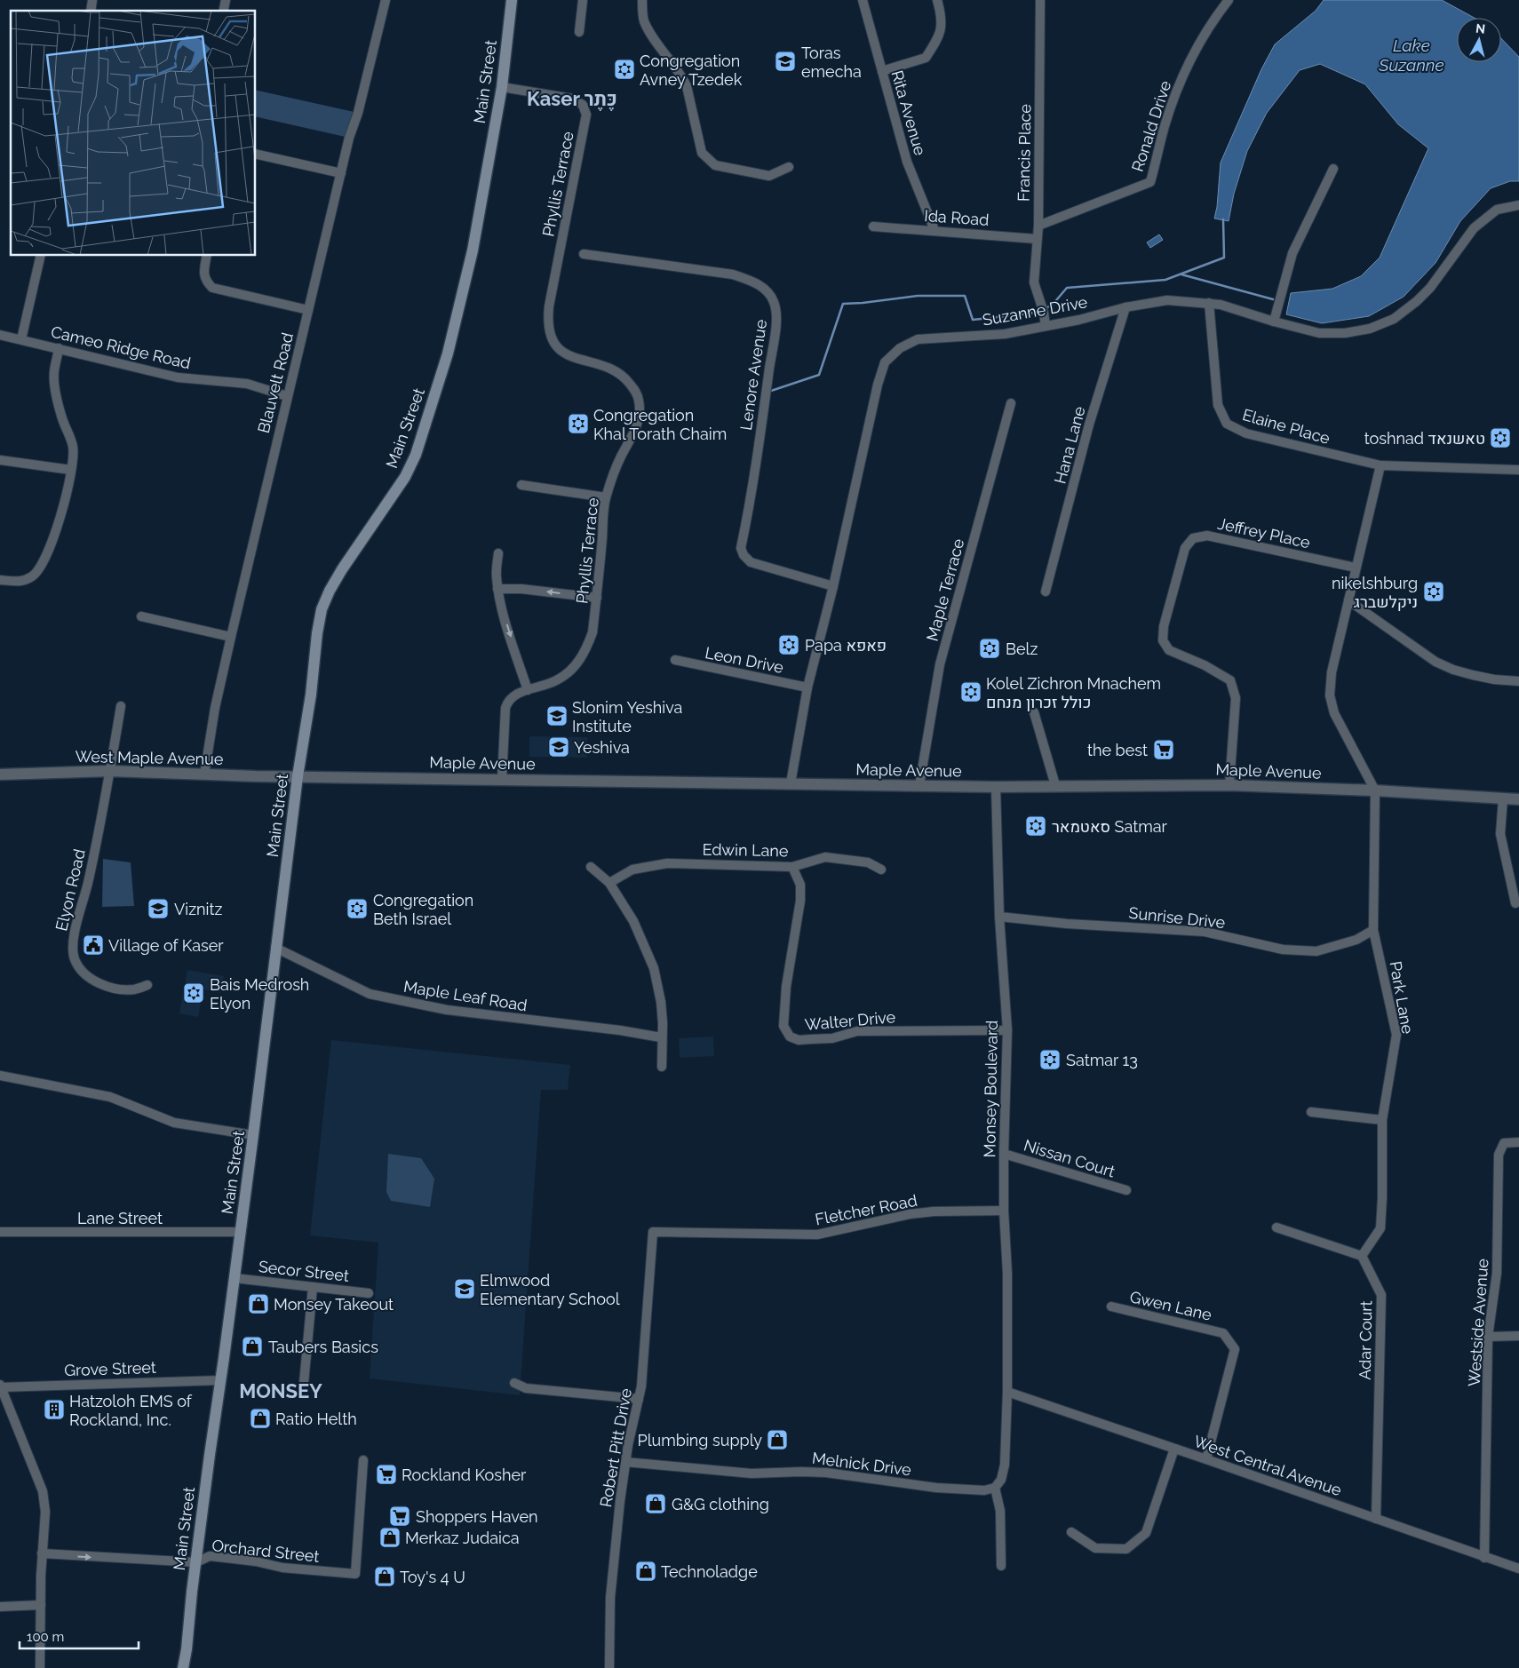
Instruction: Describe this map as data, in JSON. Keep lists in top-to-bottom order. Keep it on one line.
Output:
{"streets":{"main road":["Main Street"],"street":["Rita Avenue","Ronald Drive","Francis Place","Phyllis Terrace","Ida Road","Suzanne Drive","Cameo Ridge Road","Lenore Avenue","Blauvelt Road","Elaine Place","Hana Lane","Jeffrey Place","Maple Terrace","Leon Drive","West Maple Avenue","Maple Avenue","Edwin Lane","Elyon Road","Sunrise Drive","Maple Leaf Road","Park Lane","Walter Drive","Monsey Boulevard","Nissan Court","Fletcher Road","Lane Street","Secor Street","Gwen Lane","Westside Avenue","Adar Court","Grove Street","Robert Pitt Drive","Melnick Drive","West Central Avenue","Orchard Street"]},"crossings":[["Main Street","Phyllis Terrace"],["Main Street","West Maple Avenue"],["Main Street","Maple Avenue"],["Main Street","Maple Leaf Road"],["Main Street","Lane Street"],["Main Street","Secor Street"],["Main Street","Grove Street"],["Main Street","Orchard Street"],["Rita Avenue","Ida Road"],["Ronald Drive","Francis Place"],["Francis Place","Ida Road"],["Francis Place","Suzanne Drive"],["Phyllis Terrace","Maple Avenue"],["Suzanne Drive","Lenore Avenue"],["Suzanne Drive","Elaine Place"],["Suzanne Drive","Hana Lane"],["Suzanne Drive","Leon Drive"],["Suzanne Drive","Maple Avenue"],["Cameo Ridge Road","Blauvelt Road"],["Blauvelt Road","West Maple Avenue"],["Jeffrey Place","Maple Avenue"],["Maple Terrace","Maple Avenue"],["West Maple Avenue","Maple Avenue"],["West Maple Avenue","Elyon Road"],["Maple Avenue","Park Lane"],["Maple Avenue","Monsey Boulevard"],["Edwin Lane","Walter Drive"],["Sunrise Drive","Park Lane"],["Sunrise Drive","Monsey Boulevard"],["Park Lane","Adar Court"],["Walter Drive","Monsey Boulevard"],["Monsey Boulevard","Nissan Court"],["Monsey Boulevard","Fletcher Road"],["Monsey Boulevard","West Central Avenue"],["Fletcher Road","Robert Pitt Drive"],["Gwen Lane","West Central Avenue"],["Westside Avenue","West Central Avenue"],["Adar Court","West Central Avenue"],["Robert Pitt Drive","Melnick Drive"]],"one_way":["Orchard Street"],"districts":["Kaser כֶּתֶר","MONSEY"],"water":["Lake Suzanne"],"places":{"school or university":["Toras emecha","Slonim Yeshiva Institute","Yeshiva","Viznitz","Elmwood Elementary School"],"synagogue":["Congregation Avney Tzedek","Congregation Khal Torath Chaim","toshnad טאשנאד","nikelshburg ניקלשברג","Papa פאפא","Belz","Kolel Zichron Mnachem כולל זכרון מנחם","סאטמאר Satmar","Congregation Beth Israel","Bais Medrosh Elyon","Satmar 13"],"supermarket":["the best","Rockland Kosher","Shoppers Haven"],"public building":["Village of Kaser"],"shop":["Monsey Takeout","Taubers Basics","Ratio Helth","Plumbing supply","G&G clothing","Merkaz Judaica","Technoladge","Toy's 4 U"],"building":["Hatzoloh EMS of Rockland, Inc."]},"scale_bar":"100 m","north":"top"}
